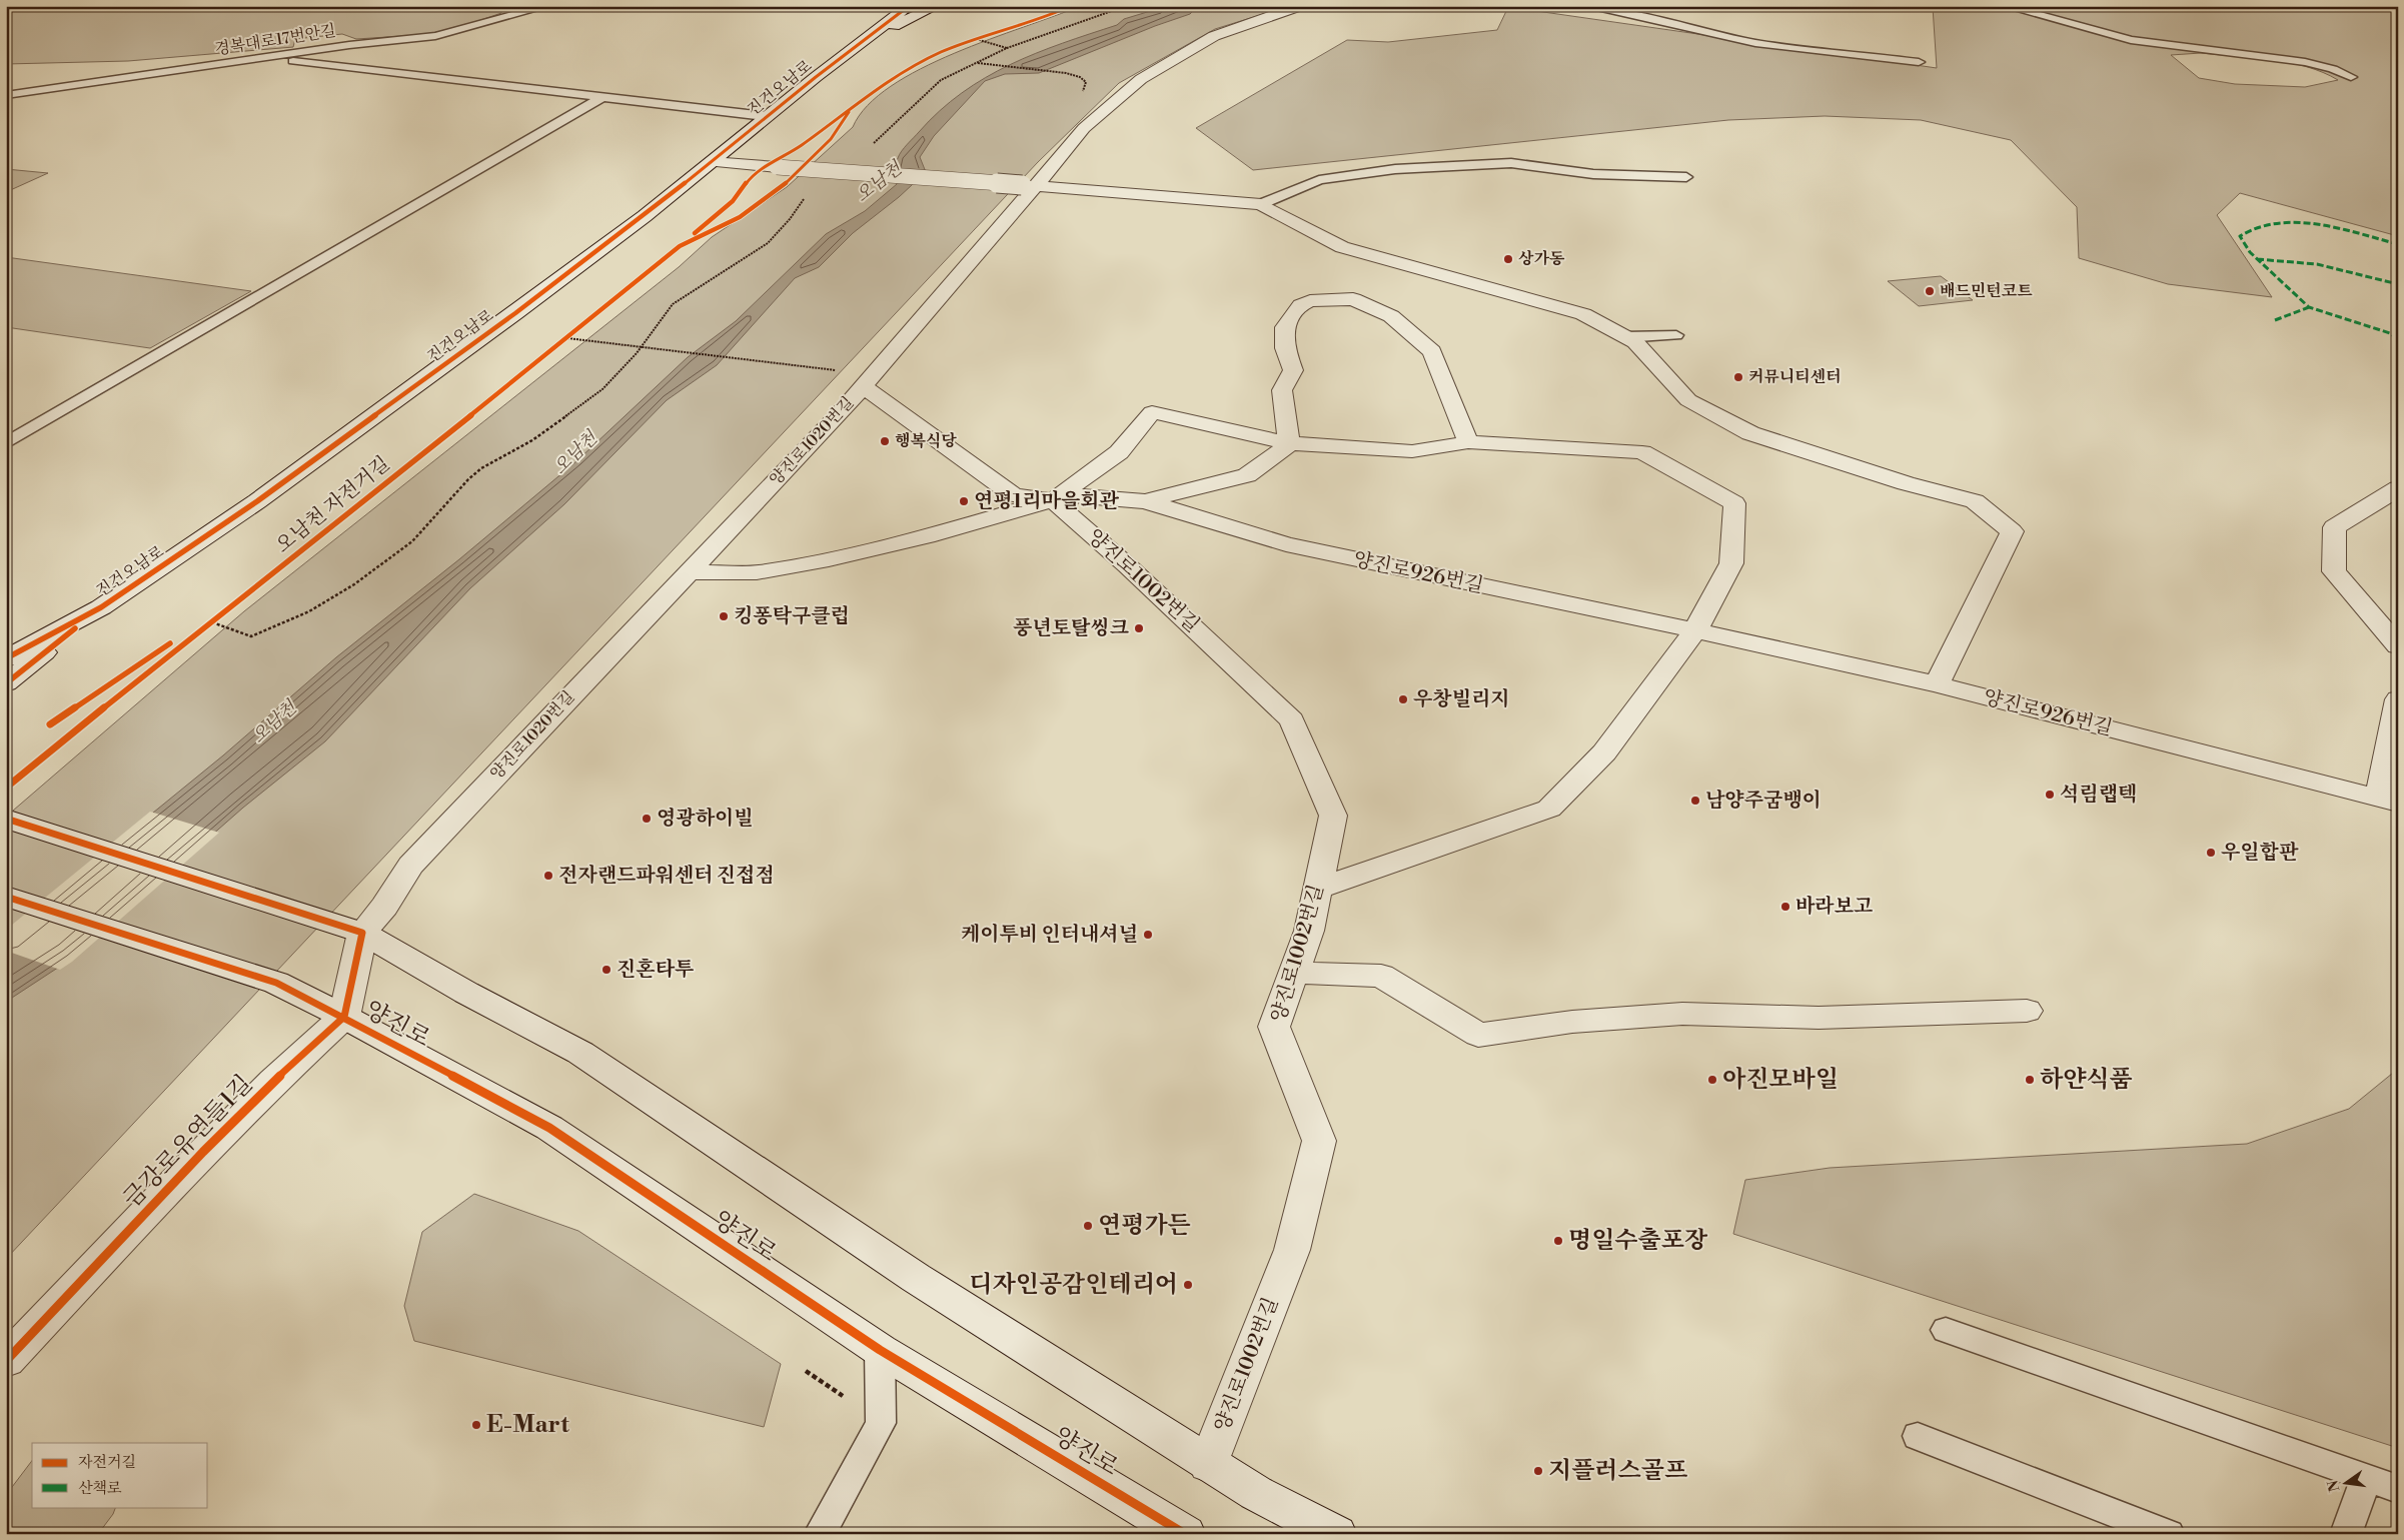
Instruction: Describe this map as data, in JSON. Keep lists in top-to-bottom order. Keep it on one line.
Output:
{"streets":{"street":["진건오남로","양진로1020번길","양진로926번길","양진로1002번길","양진로","금강로유연들1길"],"lane":["경복대로17번안길"],"cycle path":["오남천 자전거길"]},"crossings":[["양진로926번길","양진로1002번길"],["양진로","금강로유연들1길"]],"water":["오남천"],"places":["상가동","배드민턴코트","커뮤니티센터","행복식당","연평1리마을회관","킹퐁탁구클럽","풍년토탈씽크","우창빌리지","석림랩텍","남양주굼뱅이","영광하이빌","우일합판","전자랜드파워센터 진접점","바라보고","케이투비 인터내셔널","진혼타투","아진모바일","하얀식품","연평가든","명일수출포장","디자인공감인테리어","E-Mart","지플러스골프"],"legend":["자전거길","산책로"],"north":"left"}
